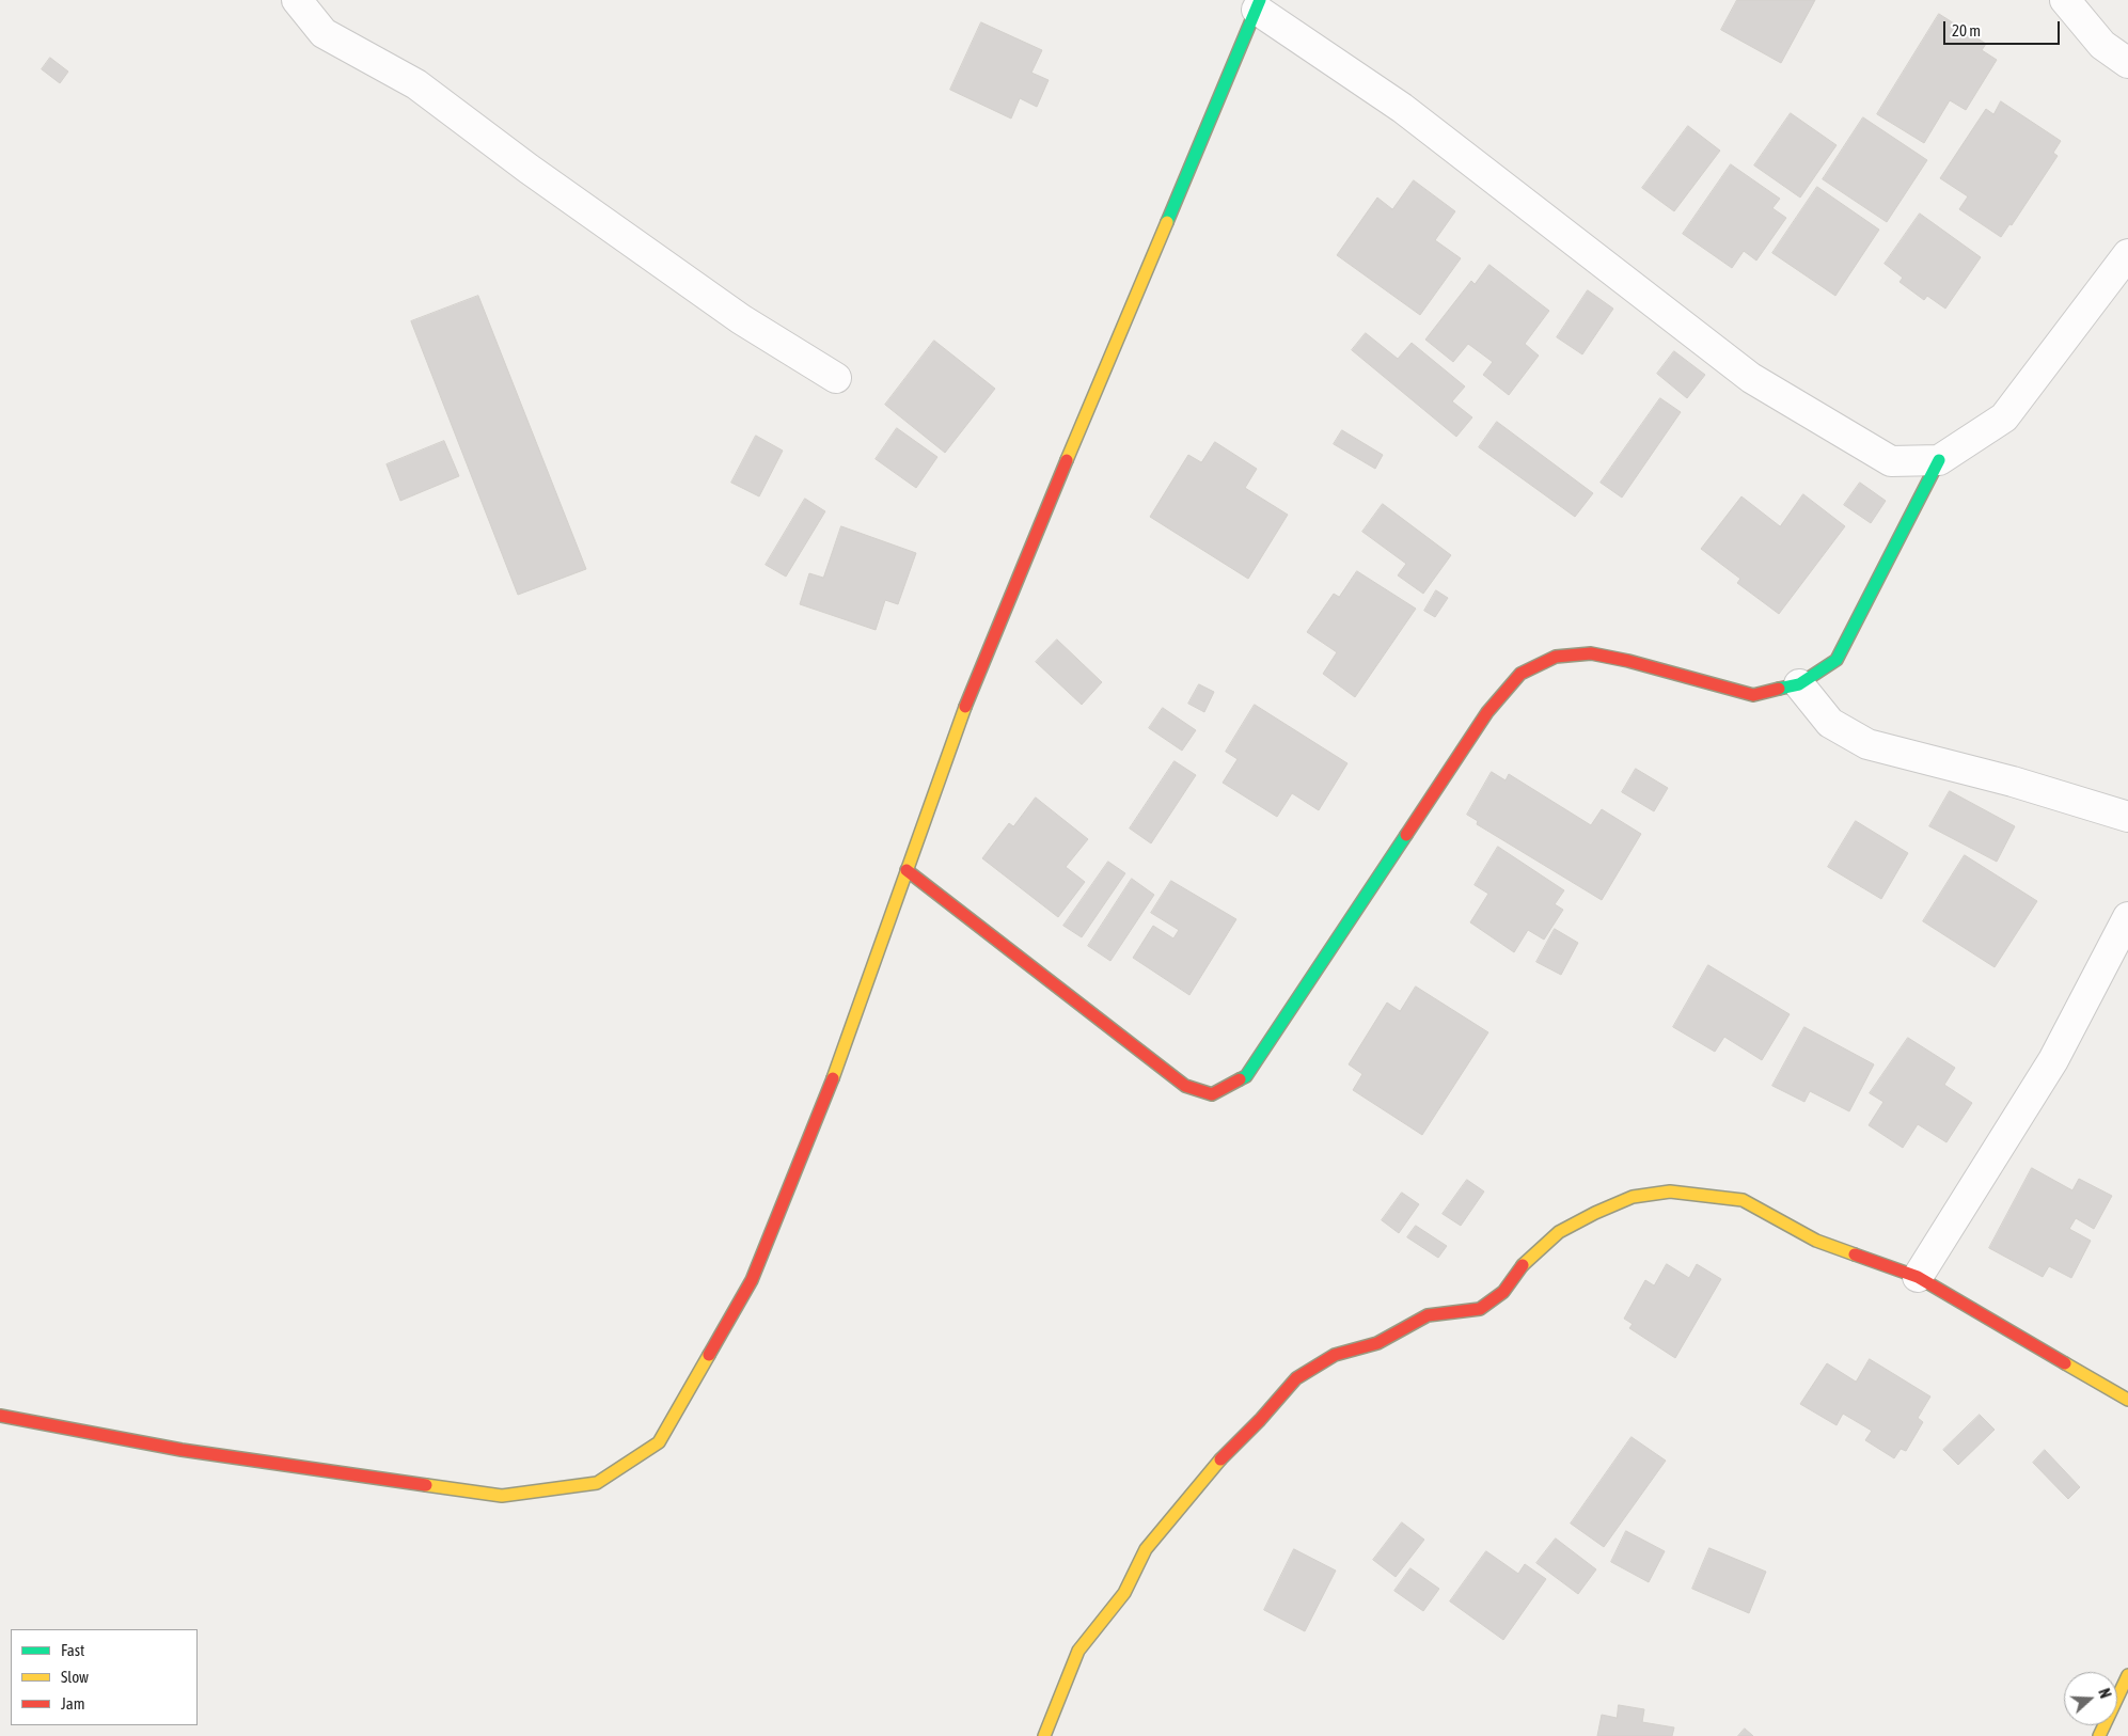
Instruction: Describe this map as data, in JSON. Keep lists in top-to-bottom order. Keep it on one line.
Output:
{"legend":["Fast","Slow","Jam"],"scale_bar":"20 m","north":"right"}
